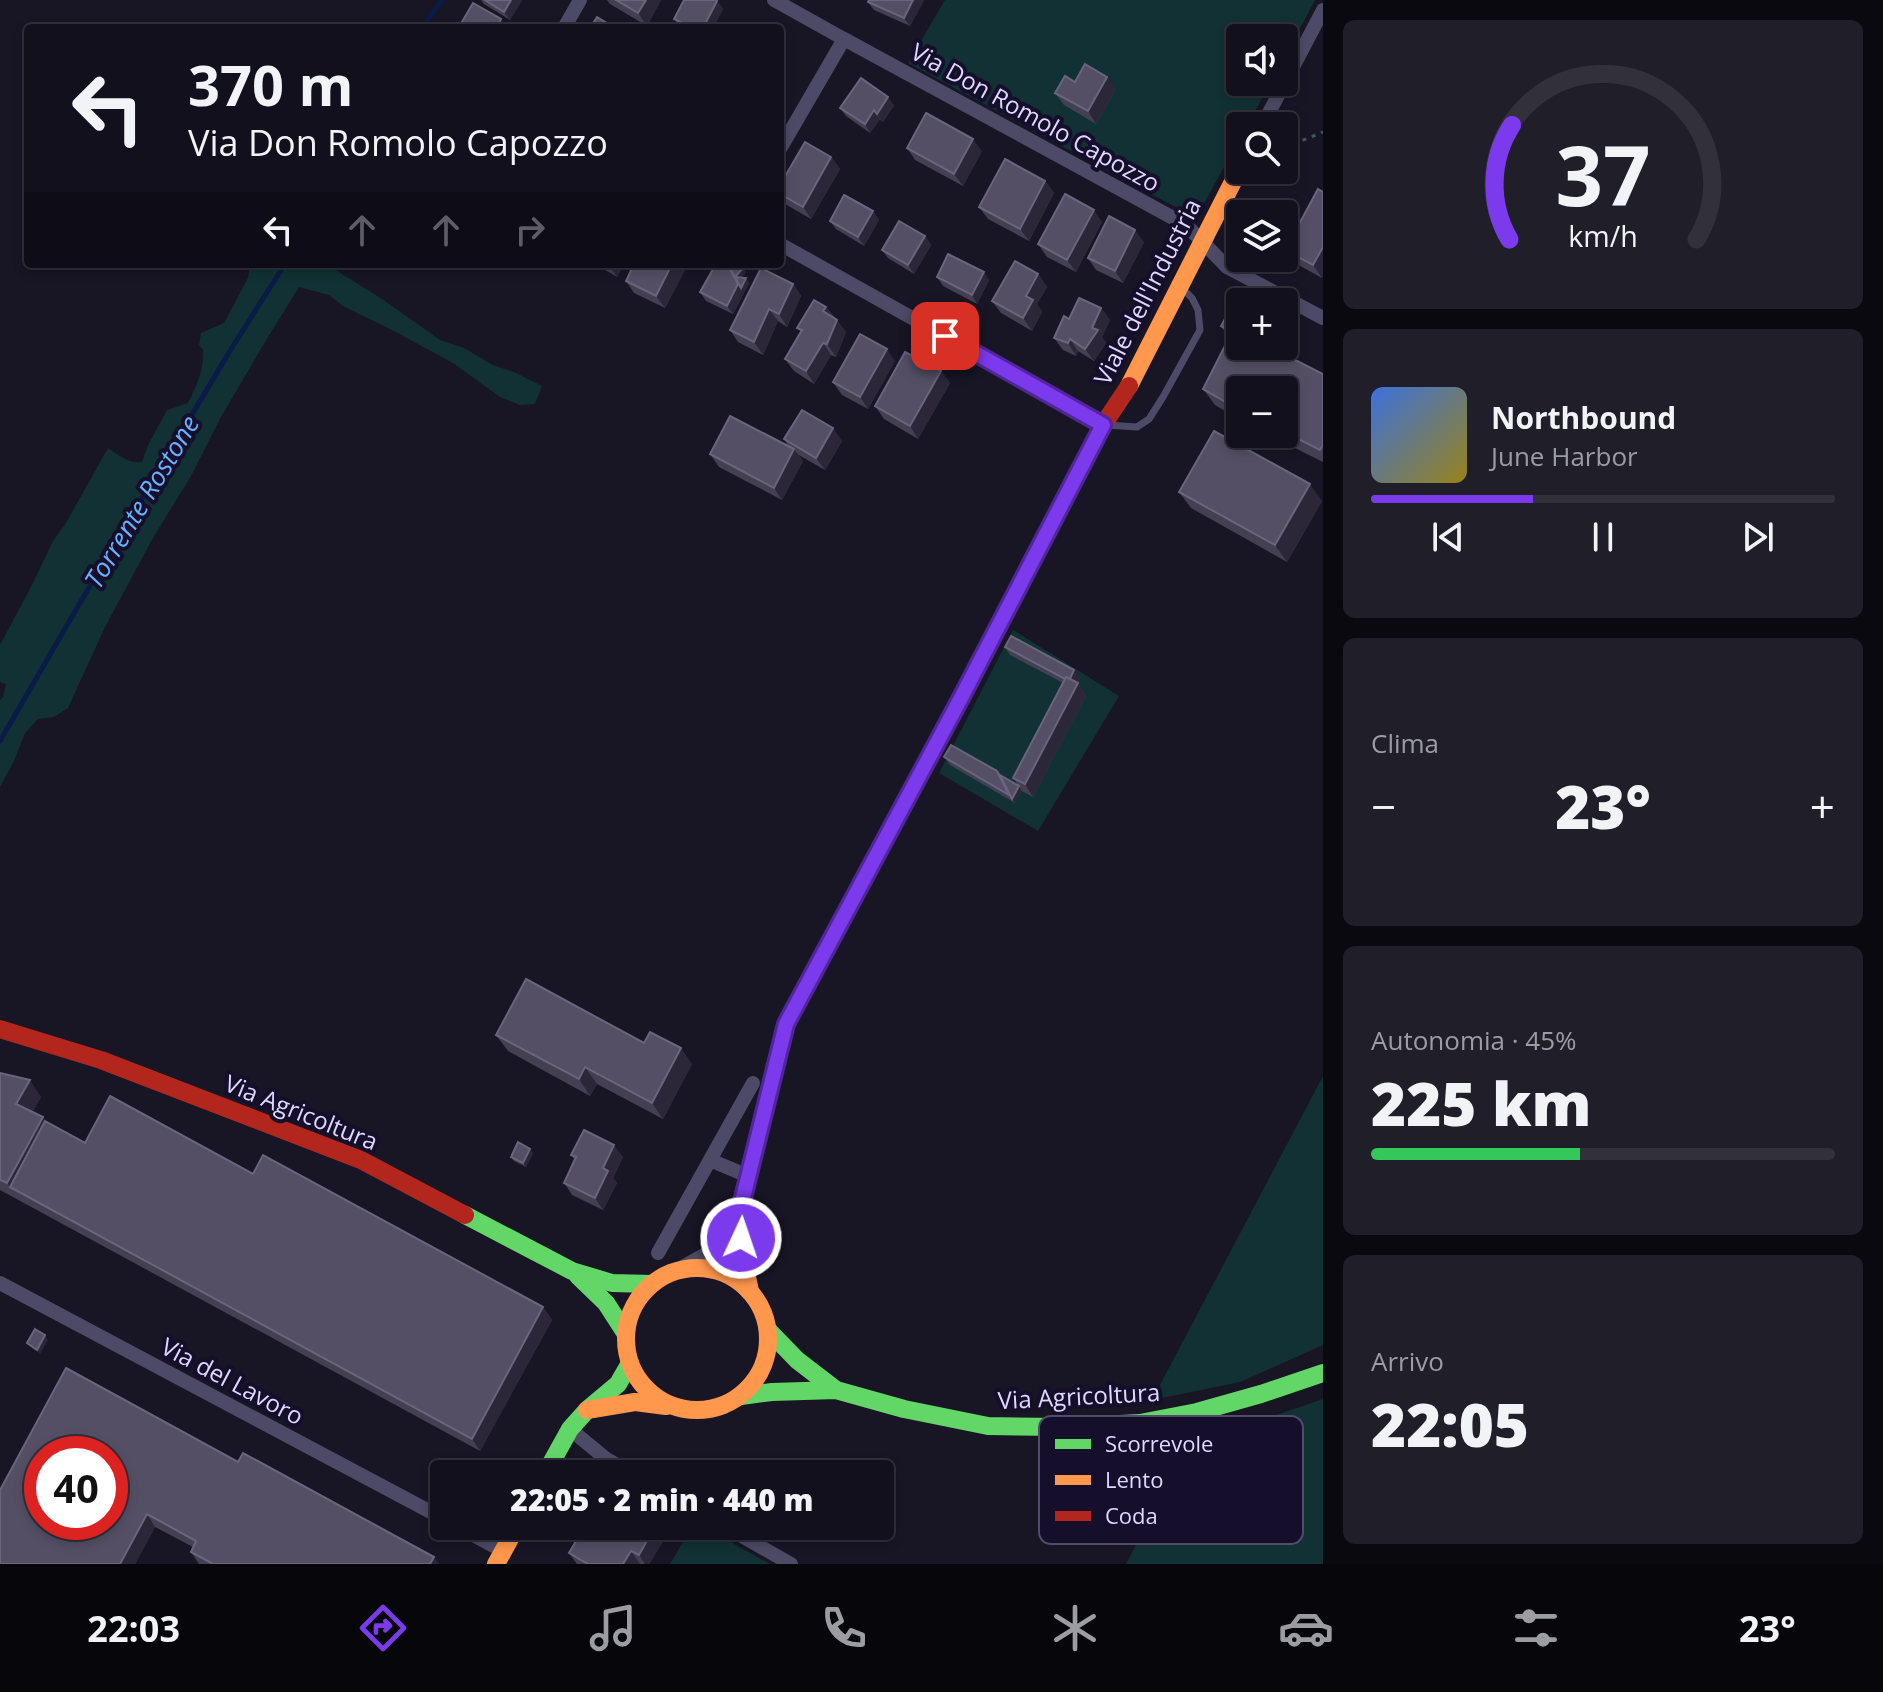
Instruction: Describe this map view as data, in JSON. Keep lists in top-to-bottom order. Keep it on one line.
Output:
{"streets":{"main road":["Viale dell'Industria","Via Agricoltura"],"street":["Via Don Romolo Capozzo","Via del Lavoro"]},"crossings":[["Via Don Romolo Capozzo","Viale dell'Industria"],["Viale dell'Industria","Via Agricoltura"]],"water":["Torrente Rostone"],"legend":["Scorrevole","Lento","Coda"],"page":{"map_buttons":["+","−"],"turn":["370 m","Via Don Romolo Capozzo"],"song":["Northbound","June Harbor"],"tile":["Clima",["Autonomia · 45%","225 km"],["Arrivo","22:05"]],"heat":["−","23°","+"],"limit":"40","trip":"22:05 · 2 min · 440 m","tabs":["22:03","23°"],"gauge":["37","km/h"]}}
